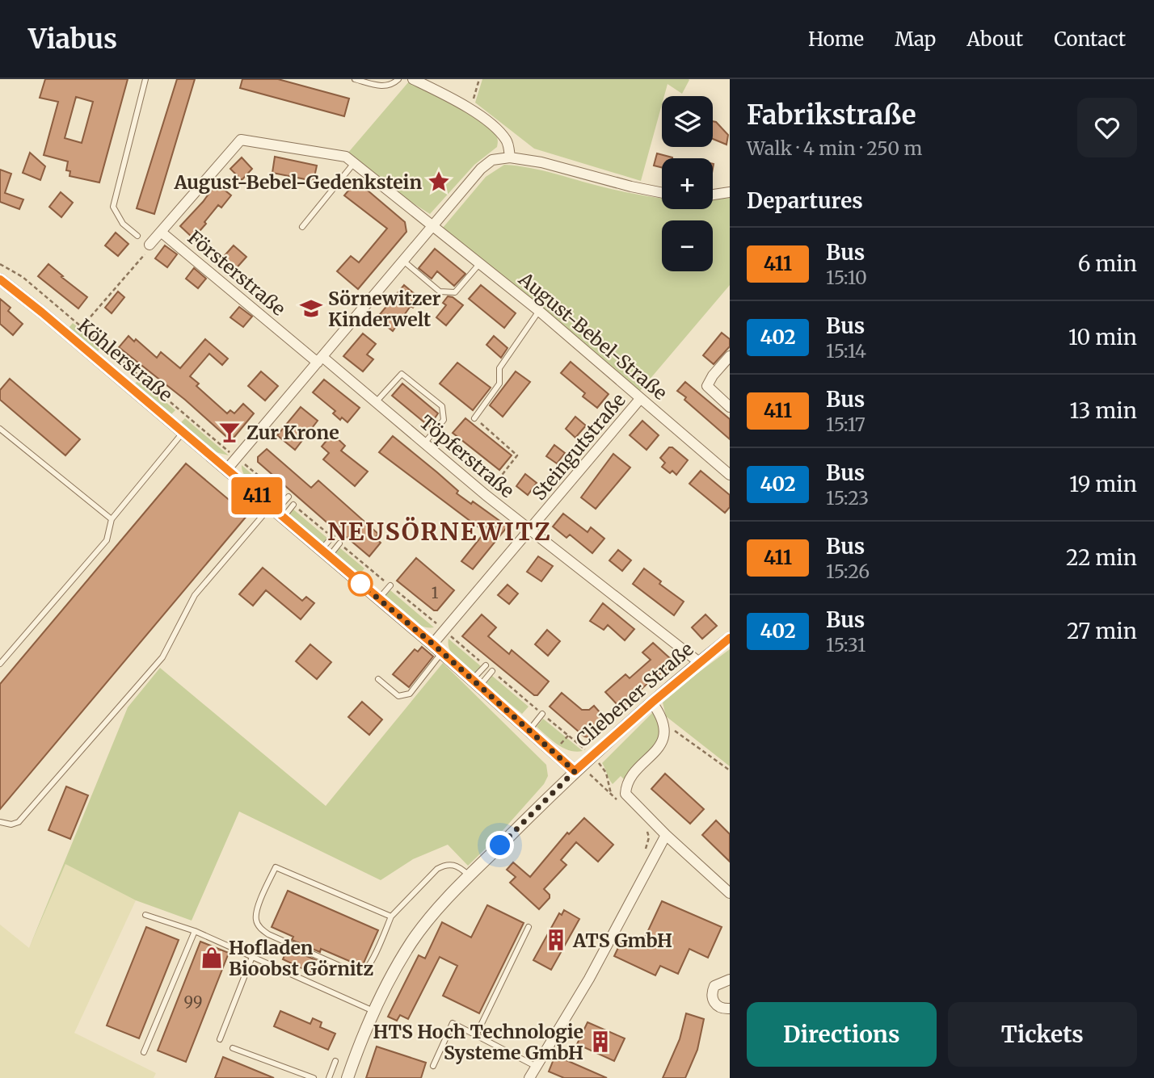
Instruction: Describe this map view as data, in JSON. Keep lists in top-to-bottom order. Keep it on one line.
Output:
{"streets":{"street":["Försterstraße","August-Bebel-Straße","Köhlerstraße","Steingutstraße","Töpferstraße","Cliebener Straße"]},"crossings":[["Försterstraße","August-Bebel-Straße"],["Försterstraße","Töpferstraße"],["August-Bebel-Straße","Steingutstraße"],["Köhlerstraße","Steingutstraße"],["Köhlerstraße","Cliebener Straße"],["Steingutstraße","Töpferstraße"],["Töpferstraße","Cliebener Straße"]],"districts":["NEUSÖRNEWITZ"],"places":{"place":["August-Bebel-Gedenkstein"],"school or university":["Sörnewitzer Kinderwelt"],"bar":["Zur Krone"],"building":["ATS GmbH","HTS Hoch Technologie Systeme GmbH"],"shop":["Hofladen Bioobst Görnitz"]},"lines":["bus line 411"],"house_numbers":["1","99"],"page":{"header":"Viabus","nav":["Home","Map","About","Contact"],"on_map":"411","heading":[["Fabrikstraße","Walk · 4 min · 250 m"],"Departures"],"map_buttons":["+","−"],"list":[{"mark":"411","name":"Bus","note":"15:10","value":"6 min"},{"mark":"402","name":"Bus","note":"15:14","value":"10 min"},{"mark":"411","name":"Bus","note":"15:17","value":"13 min"},{"mark":"402","name":"Bus","note":"15:23","value":"19 min"},{"mark":"411","name":"Bus","note":"15:26","value":"22 min"},{"mark":"402","name":"Bus","note":"15:31","value":"27 min"}],"buttons":["Directions","Tickets"]}}
